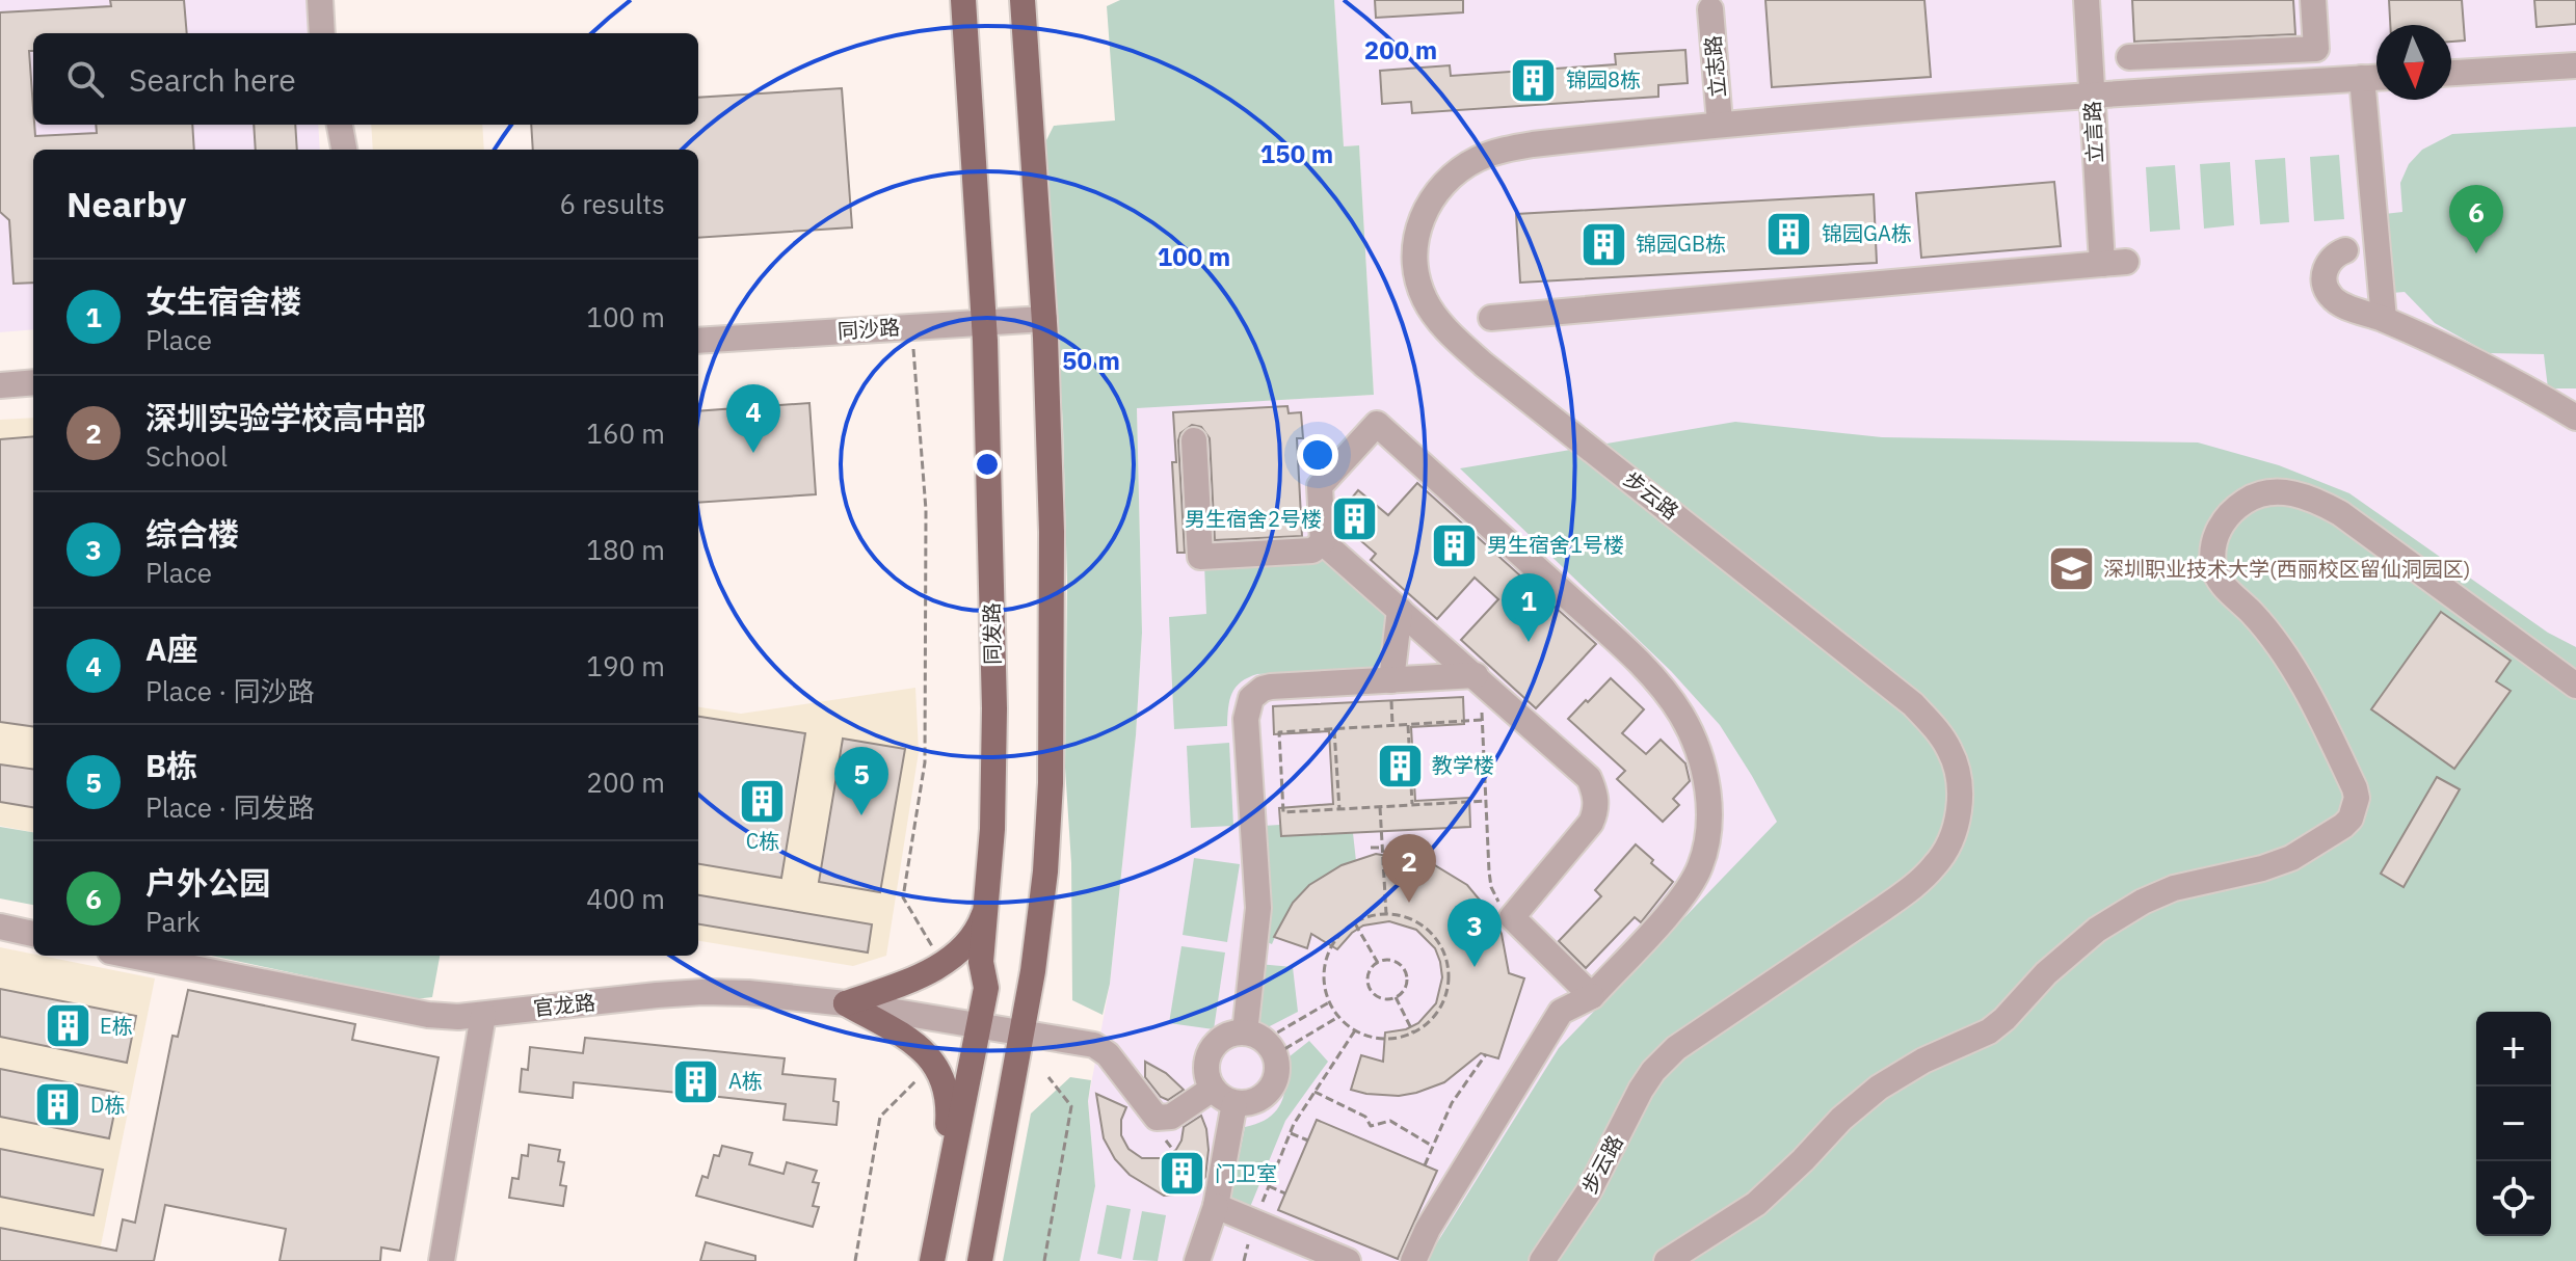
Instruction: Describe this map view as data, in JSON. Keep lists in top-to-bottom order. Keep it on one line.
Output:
{"streets":{"main road":["同发路"],"street":["立志路","立言路","同沙路","步云路","官龙路"]},"crossings":[["立志路","步云路"],["立言路","步云路"],["同沙路","同发路"],["同发路","官龙路"]],"places":{"building":["锦园8栋","锦园GA栋","锦园GB栋","男生宿舍2号楼","男生宿舍1号楼","教学楼","C栋","E栋","A栋","D栋","门卫室"],"school or university":["深圳职业技术大学(西丽校区留仙洞园区)"]},"north":"bottom","page":{"search":"Search here","heading":["Nearby","6 results"],"pins":["6","4","1","5","2","3"],"list":[{"mark":"1","name":"女生宿舍楼","note":"Place","value":"100 m"},{"mark":"2","name":"深圳实验学校高中部","note":"School","value":"160 m"},{"mark":"3","name":"综合楼","note":"Place","value":"180 m"},{"mark":"4","name":"A座","note":"Place · 同沙路","value":"190 m"},{"mark":"5","name":"B栋","note":"Place · 同发路","value":"200 m"},{"mark":"6","name":"户外公园","note":"Park","value":"400 m"}],"map_buttons":["+","−"]},"rings":["200 m","150 m","100 m","50 m"]}
